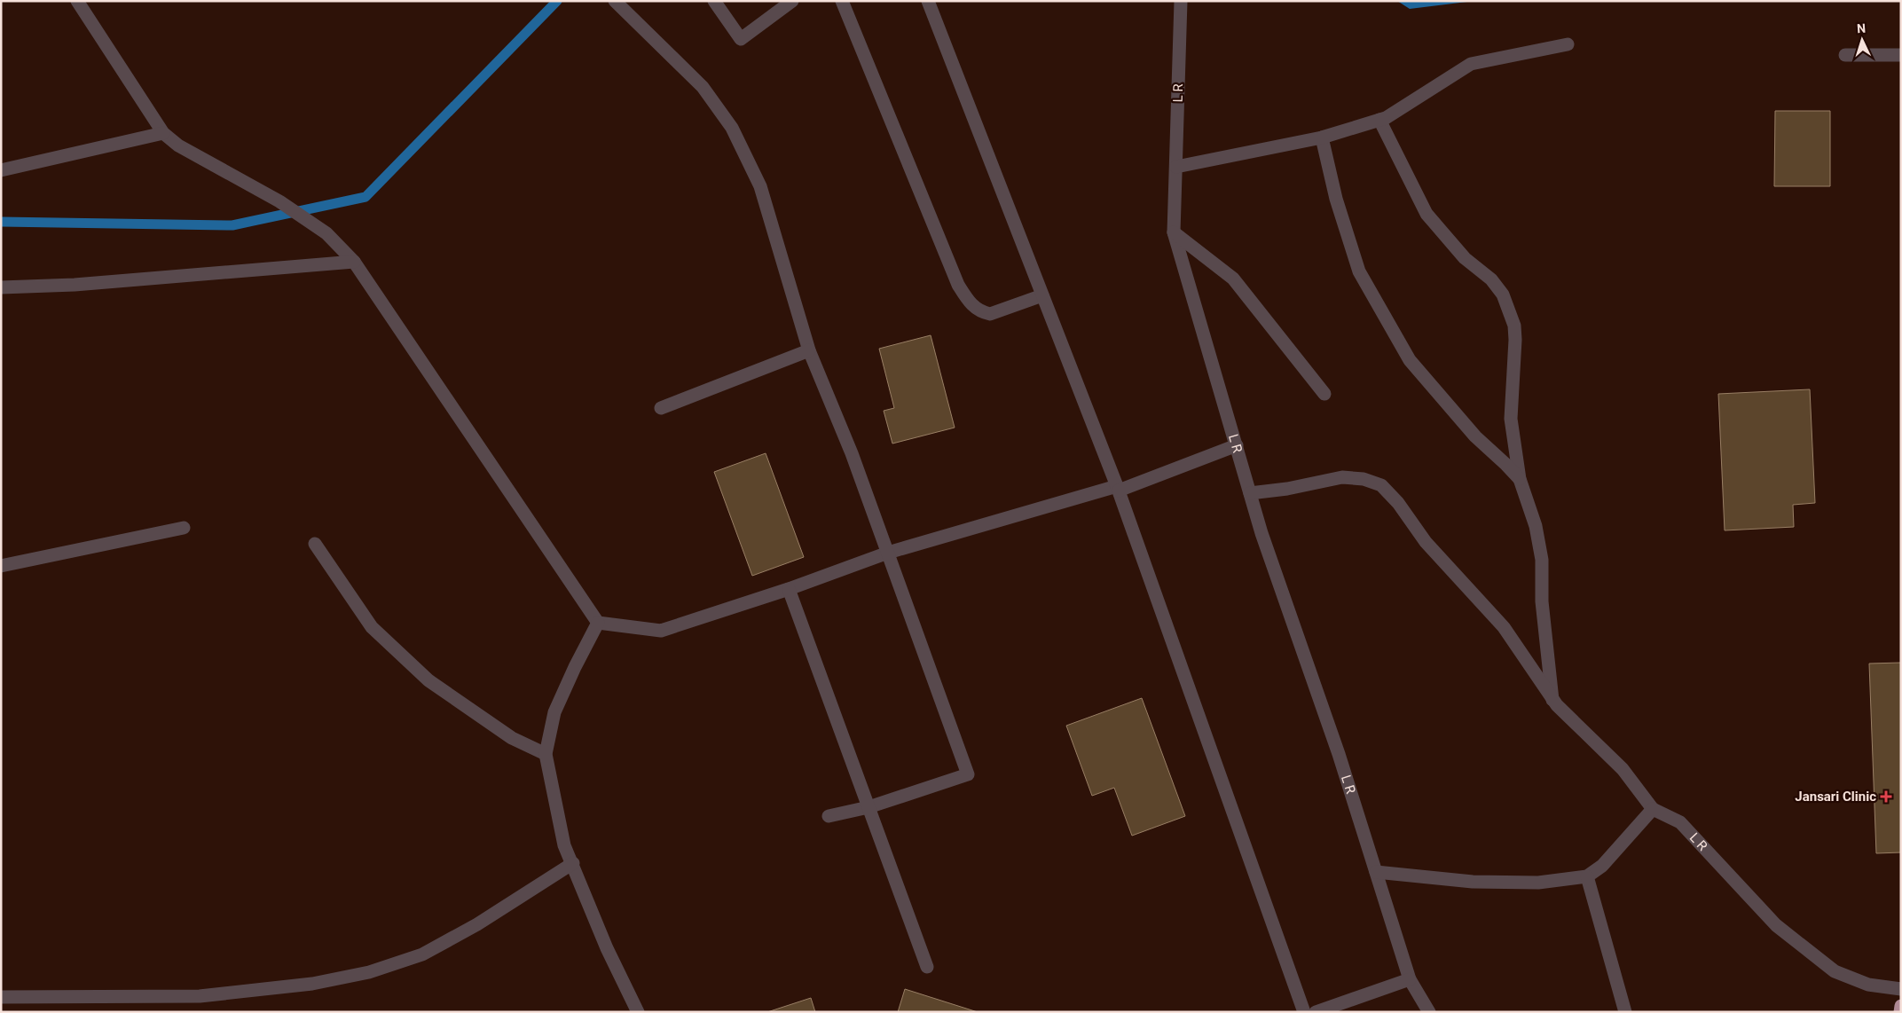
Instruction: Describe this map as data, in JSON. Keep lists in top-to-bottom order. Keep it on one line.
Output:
{"streets":{"street":["L R"]},"places":{"health":["Jansari Clinic"]},"north":"top"}
